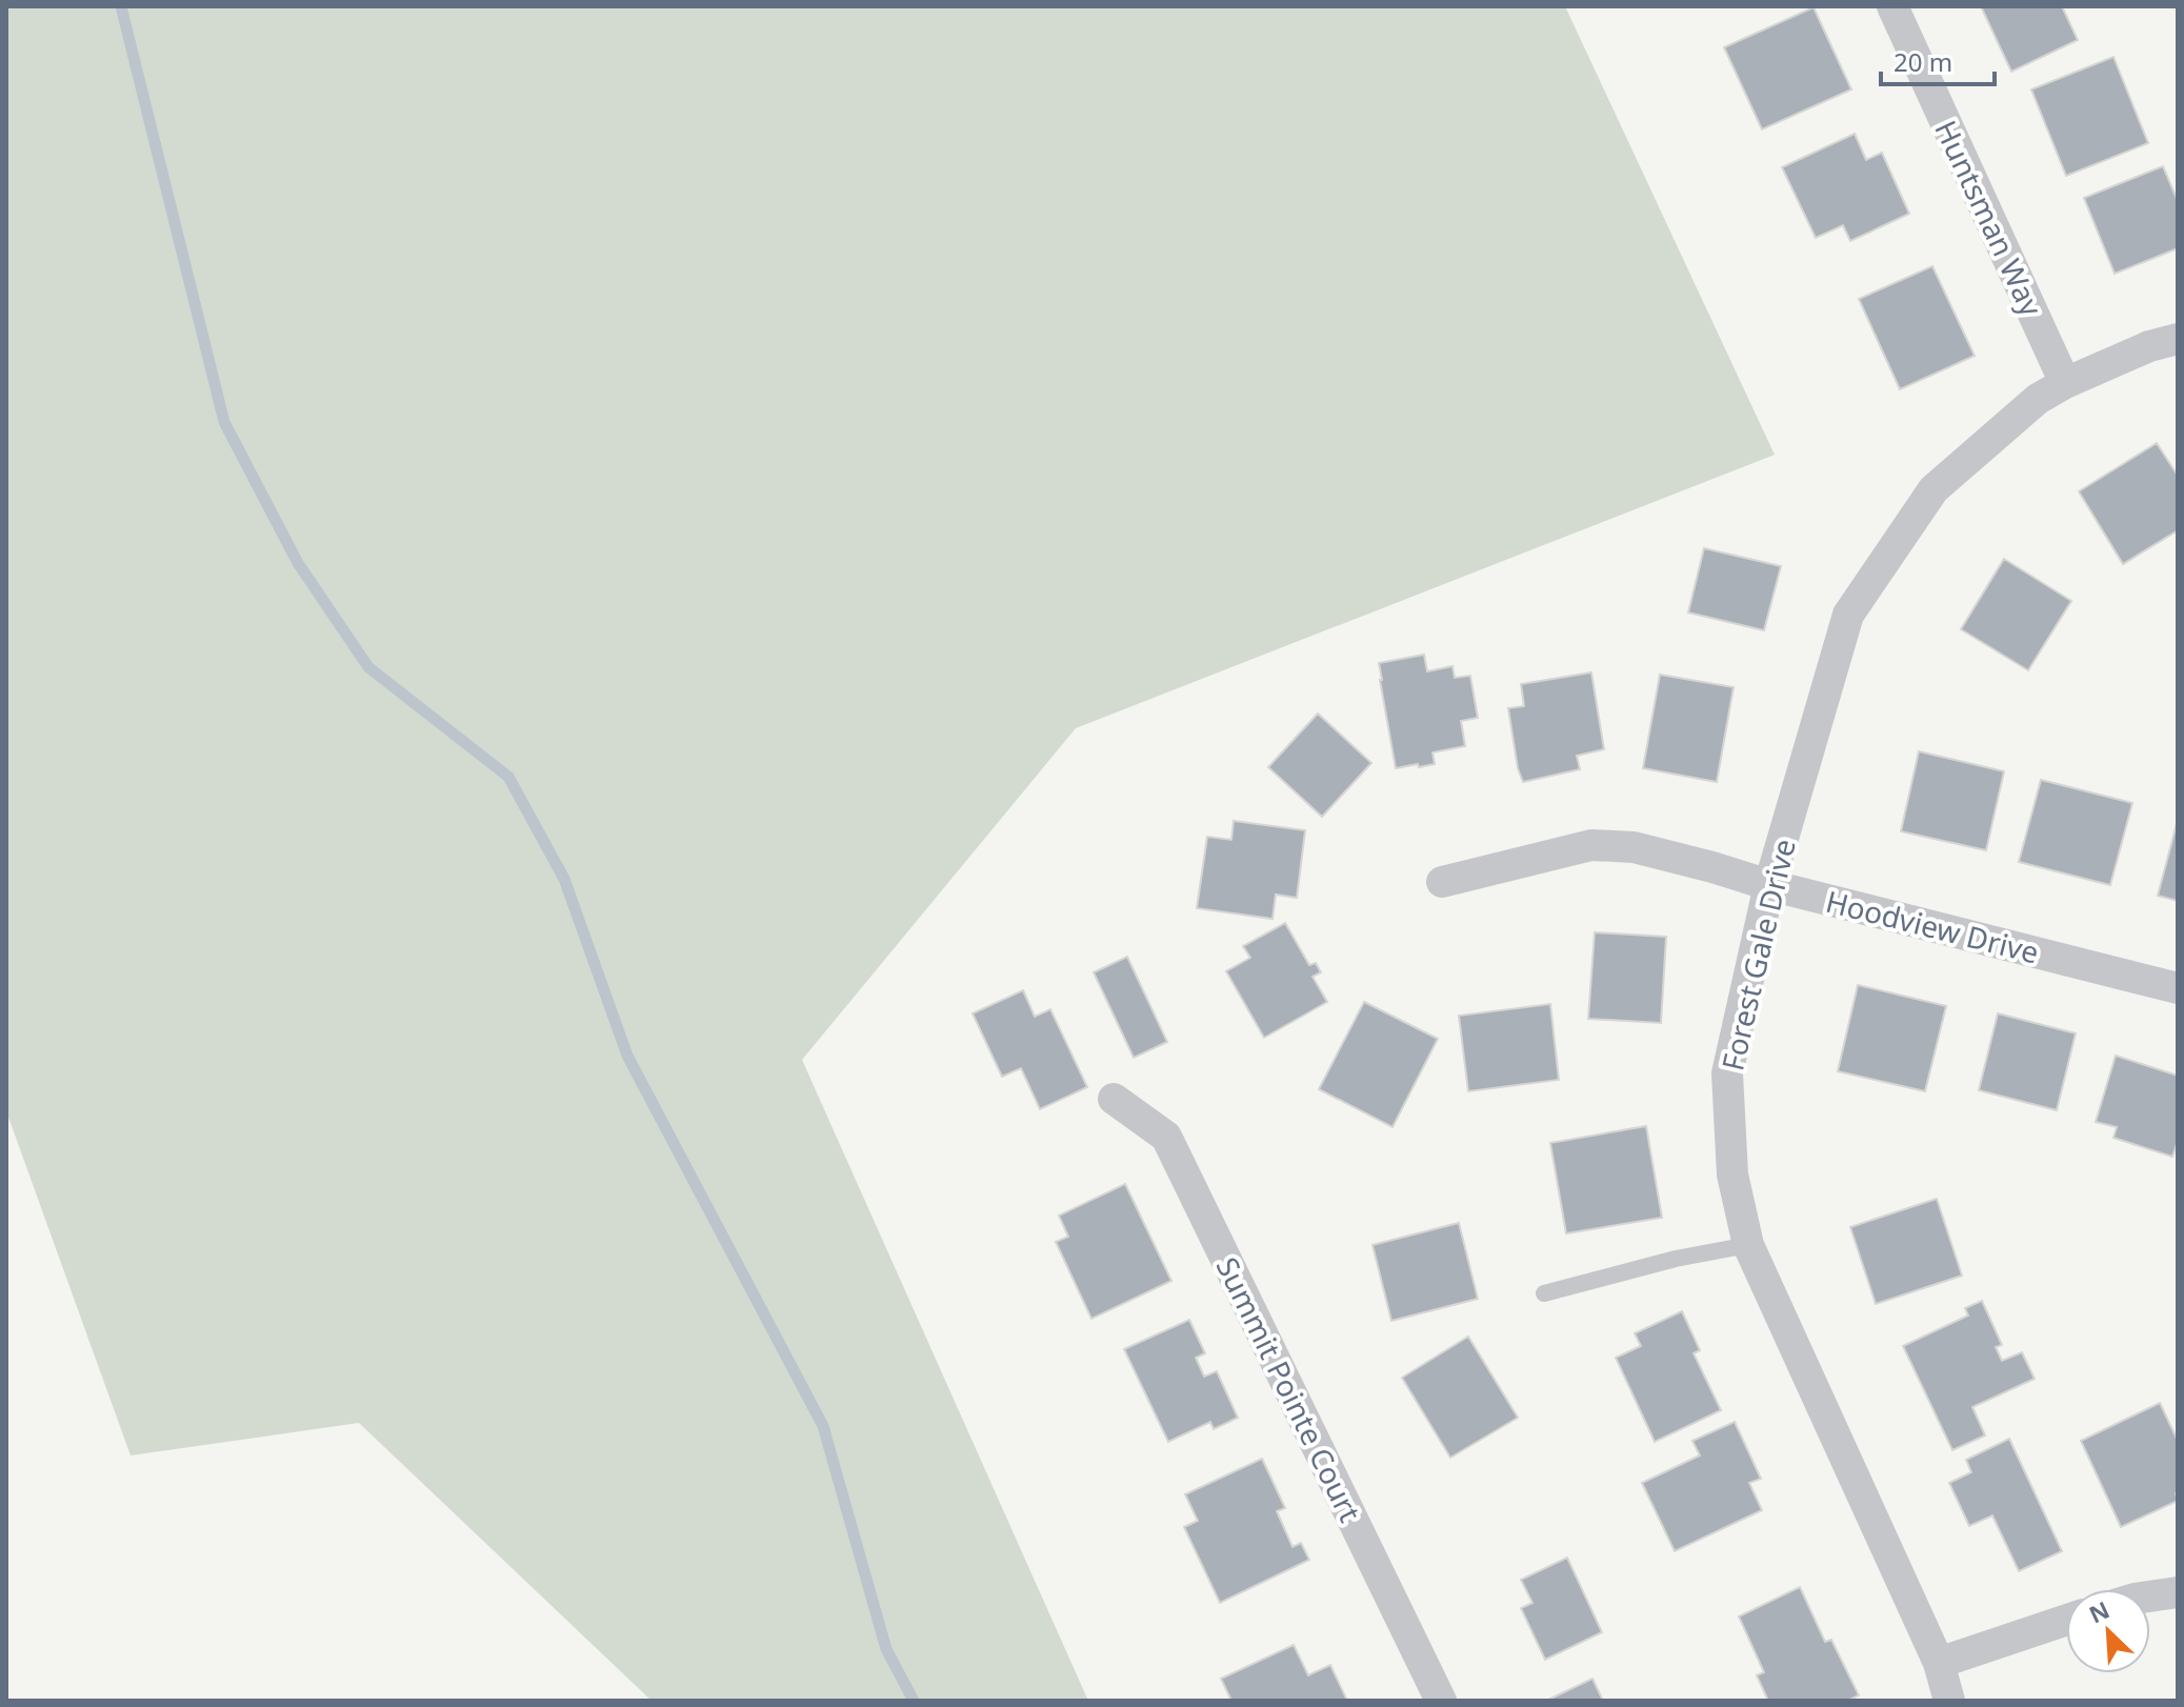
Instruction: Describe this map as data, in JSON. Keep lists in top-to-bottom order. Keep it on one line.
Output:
{"streets":{"street":["Huntsman Way","Hoodview Drive","Forest Gale Drive","Summit Pointe Court"]},"crossings":[["Huntsman Way","Forest Gale Drive"],["Hoodview Drive","Forest Gale Drive"]],"scale_bar":"20 m","north":"top left"}
